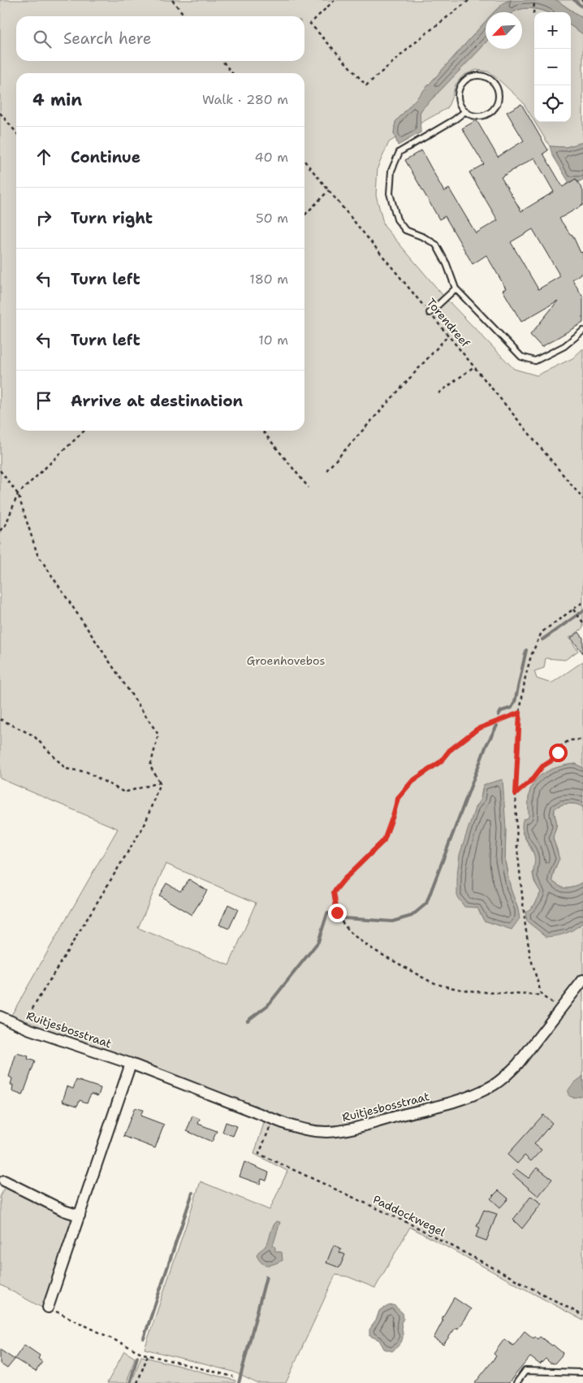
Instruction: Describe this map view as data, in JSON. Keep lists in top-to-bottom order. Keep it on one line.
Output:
{"streets":{"street":["Ruitjesbosstraat"],"path":["Torendreef","Paddockwegel"]},"crossings":[["Ruitjesbosstraat","Paddockwegel"]],"parks":["Groenhovebos"],"north":"bottom left","page":{"map_buttons":["+","−"],"search":"Search here","heading":["4 min","Walk · 280 m"],"list":[["Continue","40 m"],["Turn right","50 m"],["Turn left","180 m"],["Turn left","10 m"],"Arrive at destination"]}}
